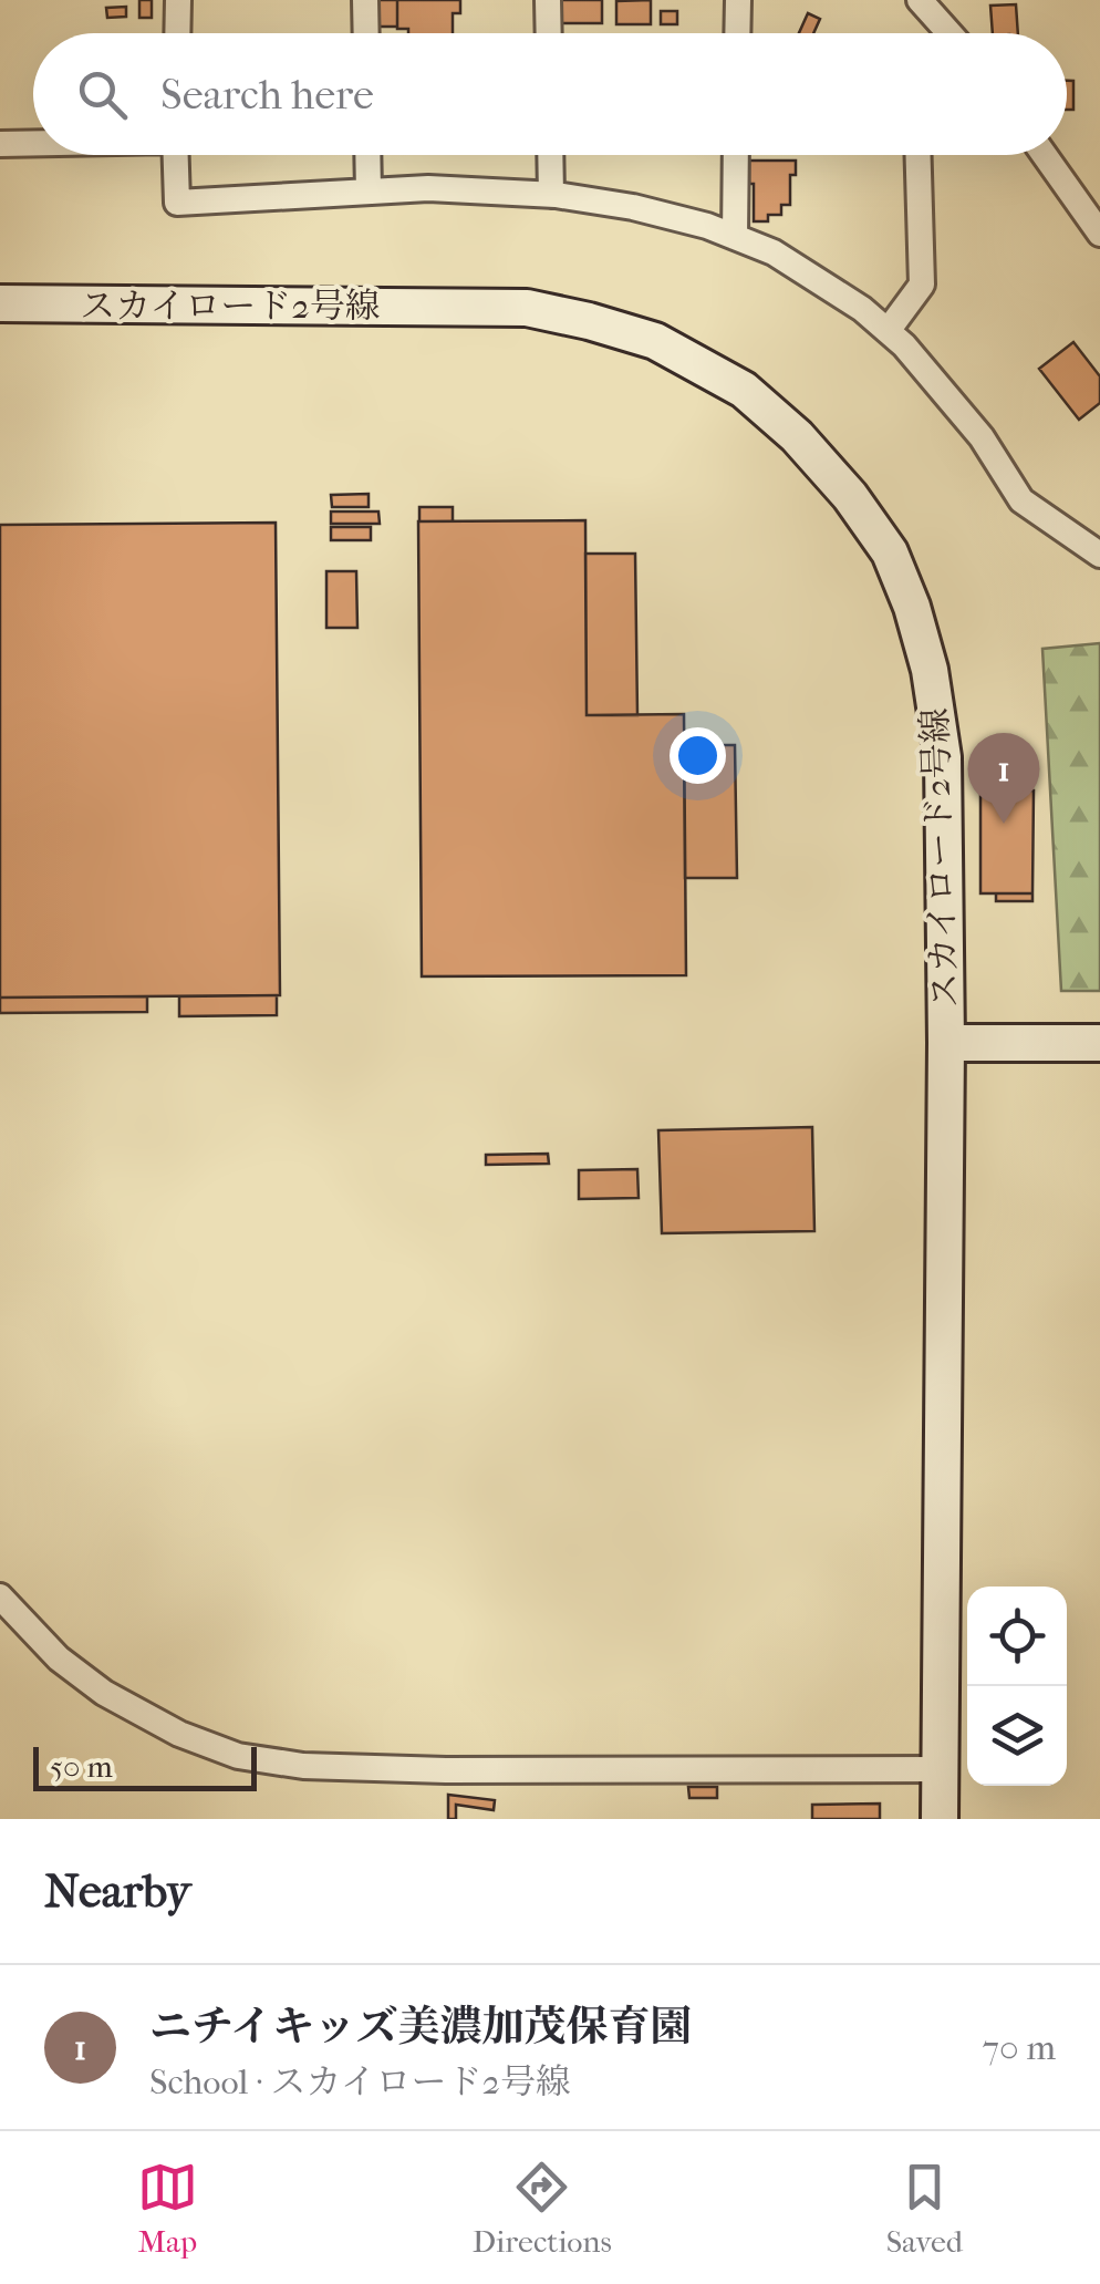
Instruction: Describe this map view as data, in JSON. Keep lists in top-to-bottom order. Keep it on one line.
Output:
{"streets":{"street":["スカイロード2号線"]},"scale_bar":"50 m","page":{"search":"Search here","pins":"1","scale":"50 m","heading":"Nearby","list":[{"mark":"1","name":"ニチイキッズ美濃加茂保育園","note":"School · スカイロード2号線","value":"70 m"}],"nav":["Map","Directions","Saved"]}}
